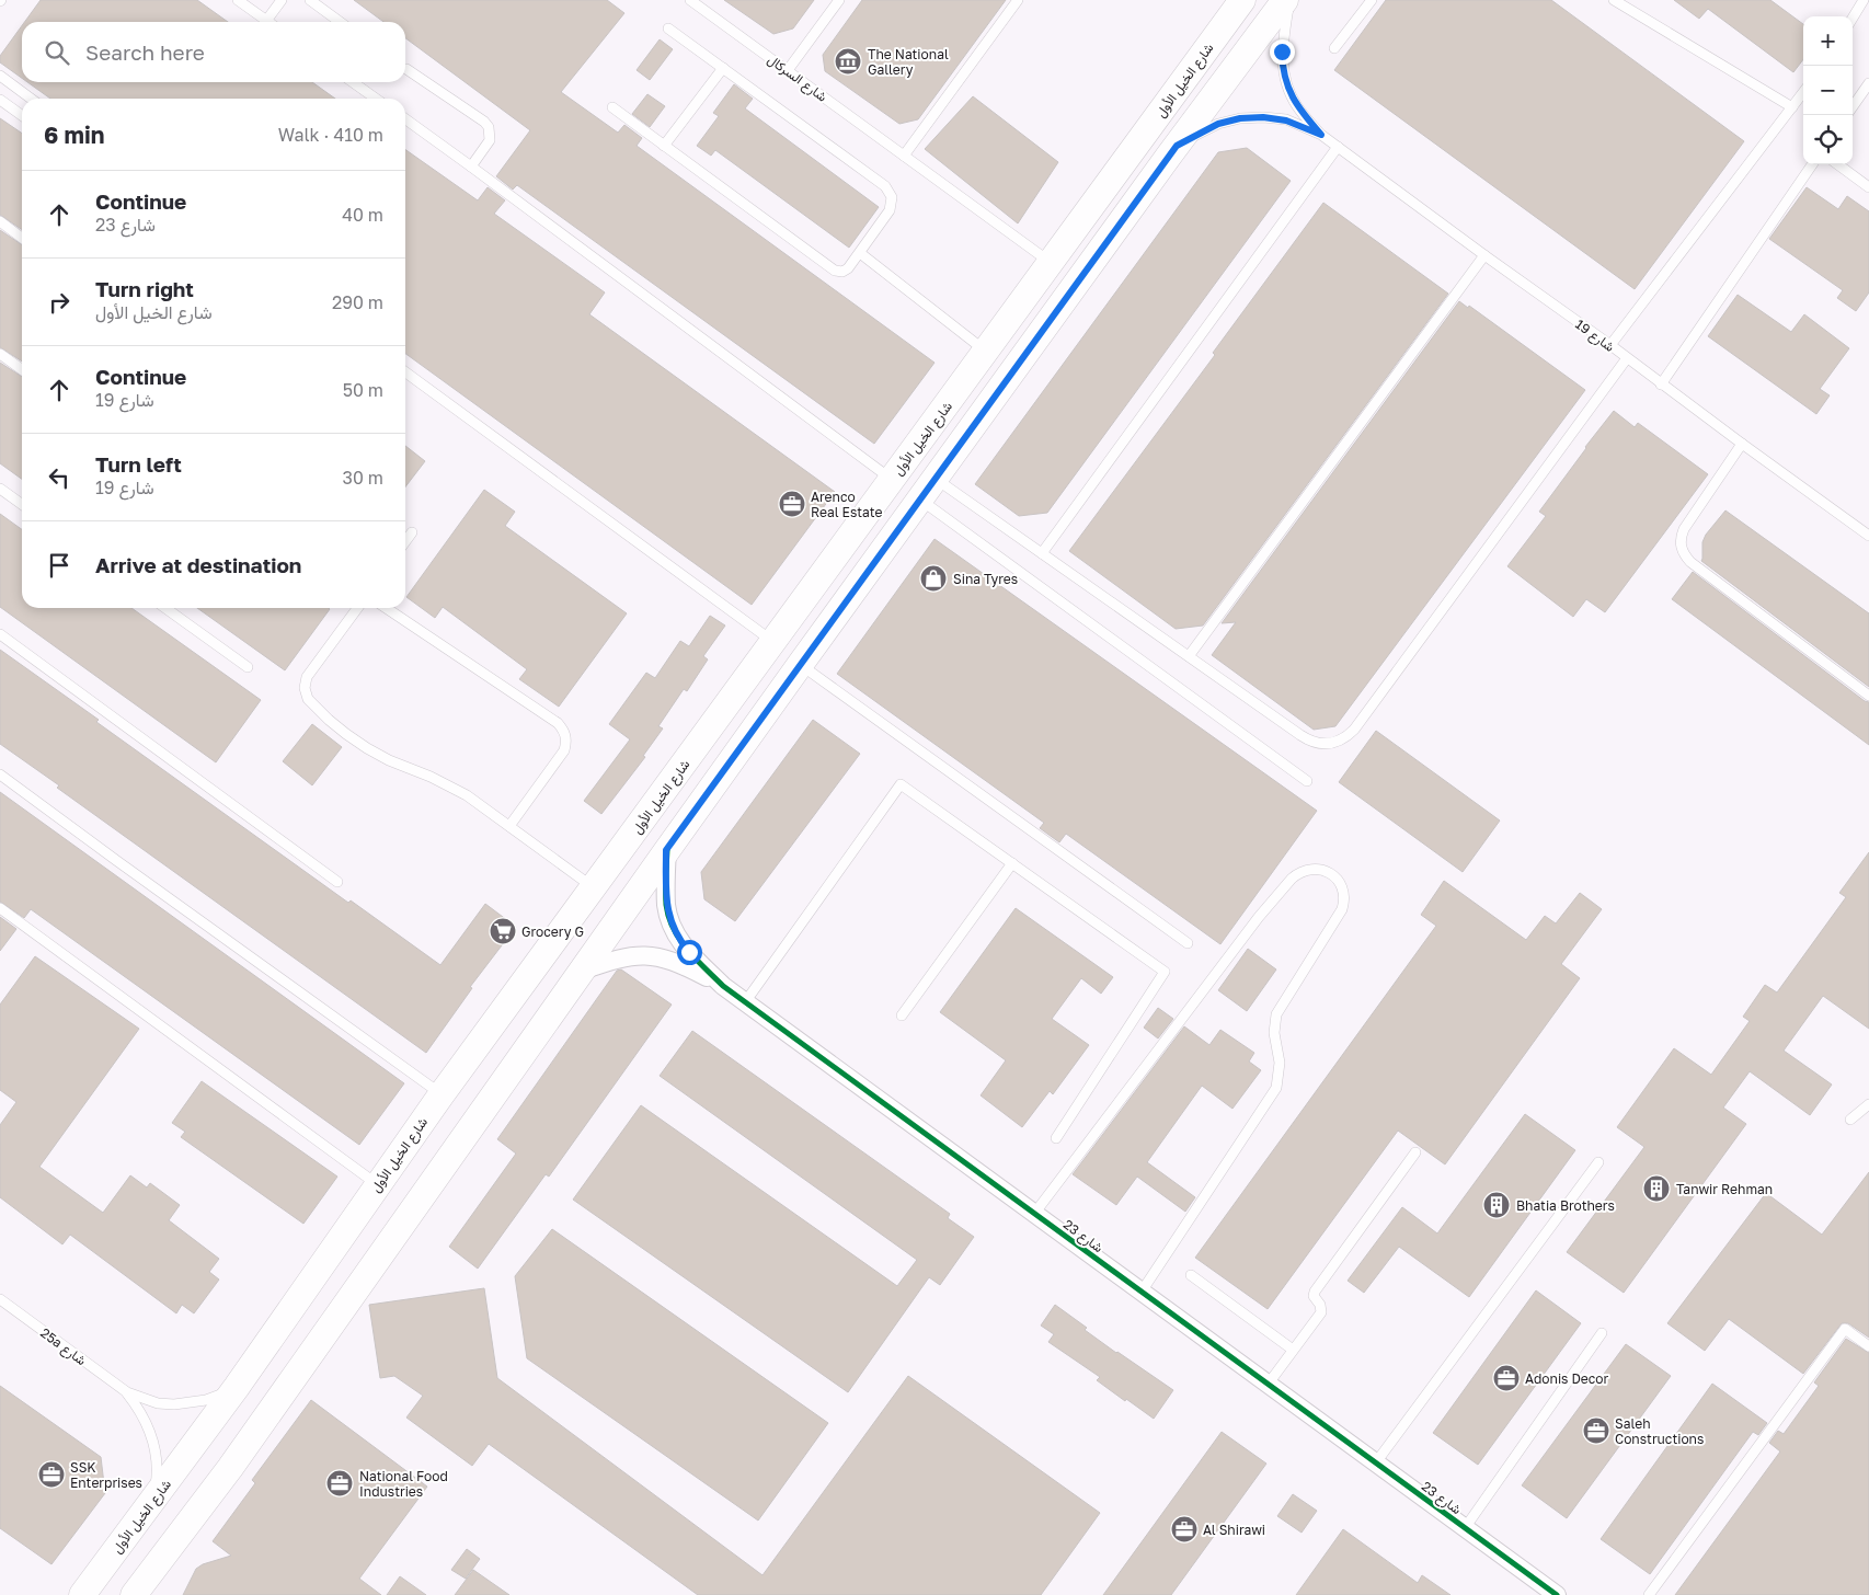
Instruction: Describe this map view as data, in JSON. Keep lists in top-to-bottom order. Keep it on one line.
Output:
{"streets":{"main road":["شارع الخيل الأول"],"street":["شارع 23"],"lane":["شارع السركال","شارع 19","25a شارع"]},"crossings":[["شارع السركال","شارع الخيل الأول"],["شارع الخيل الأول","25a شارع"]],"places":{"museum":["The National Gallery"],"office":["Arenco Real Estate","Adonis Decor","Saleh Constructions","SSK Enterprises","National Food Industries","Al Shirawi"],"shop":["Sina Tyres"],"supermarket":["Grocery G"],"building":["Tanwir Rehman","Bhatia Brothers"]},"page":{"map_buttons":["+","−"],"search":"Search here","heading":["6 min","Walk · 410 m"],"list":[["Continue","شارع 23","40 m"],["Turn right","شارع الخيل الأول","290 m"],["Continue","شارع 19","50 m"],["Turn left","شارع 19","30 m"],"Arrive at destination"]}}
